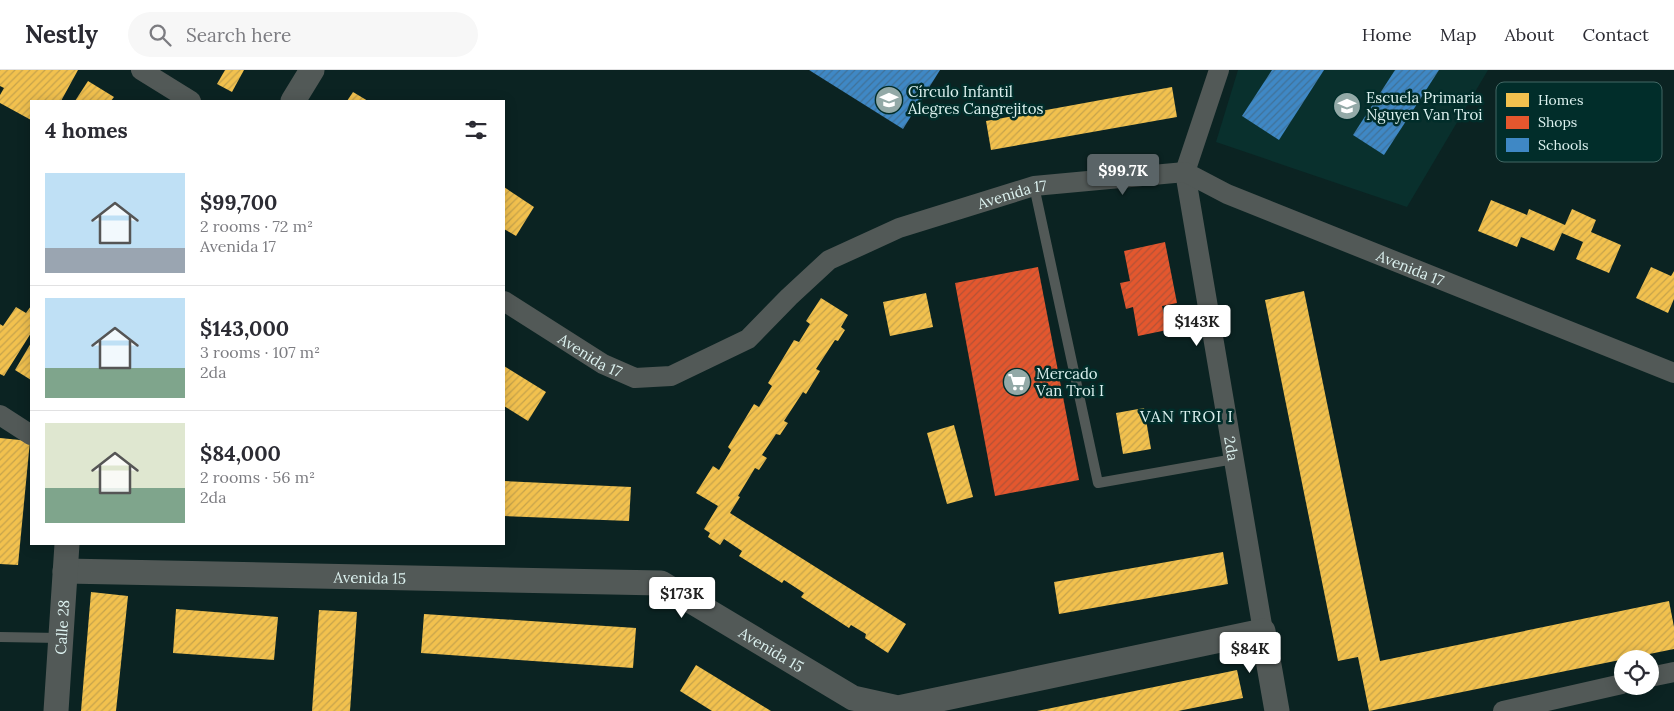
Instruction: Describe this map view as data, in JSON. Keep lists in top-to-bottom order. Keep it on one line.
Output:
{"streets":{"street":["Avenida 17","2da","Avenida 15","Calle 28"]},"crossings":[["Avenida 17","2da"],["2da","Avenida 15"],["Avenida 15","Calle 28"]],"districts":["VAN TROI I"],"places":{"school or university":["Círculo Infantil Alegres Cangrejitos","Escuela Primaria Nguyen Van Troi"],"supermarket":["Mercado Van Troi I"]},"legend":["Homes","Shops","Schools"],"page":{"header":"Nestly","search":"Search here","nav":["Home","Map","About","Contact"],"heading":"4 homes","price":["$99.7K","$143K","$173K","$84K"],"list":[{"name":"$99,700","note":"2 rooms · 72 m² · Avenida 17"},{"name":"$143,000","note":"3 rooms · 107 m² · 2da"},{"name":"$84,000","note":"2 rooms · 56 m² · 2da"}]}}
